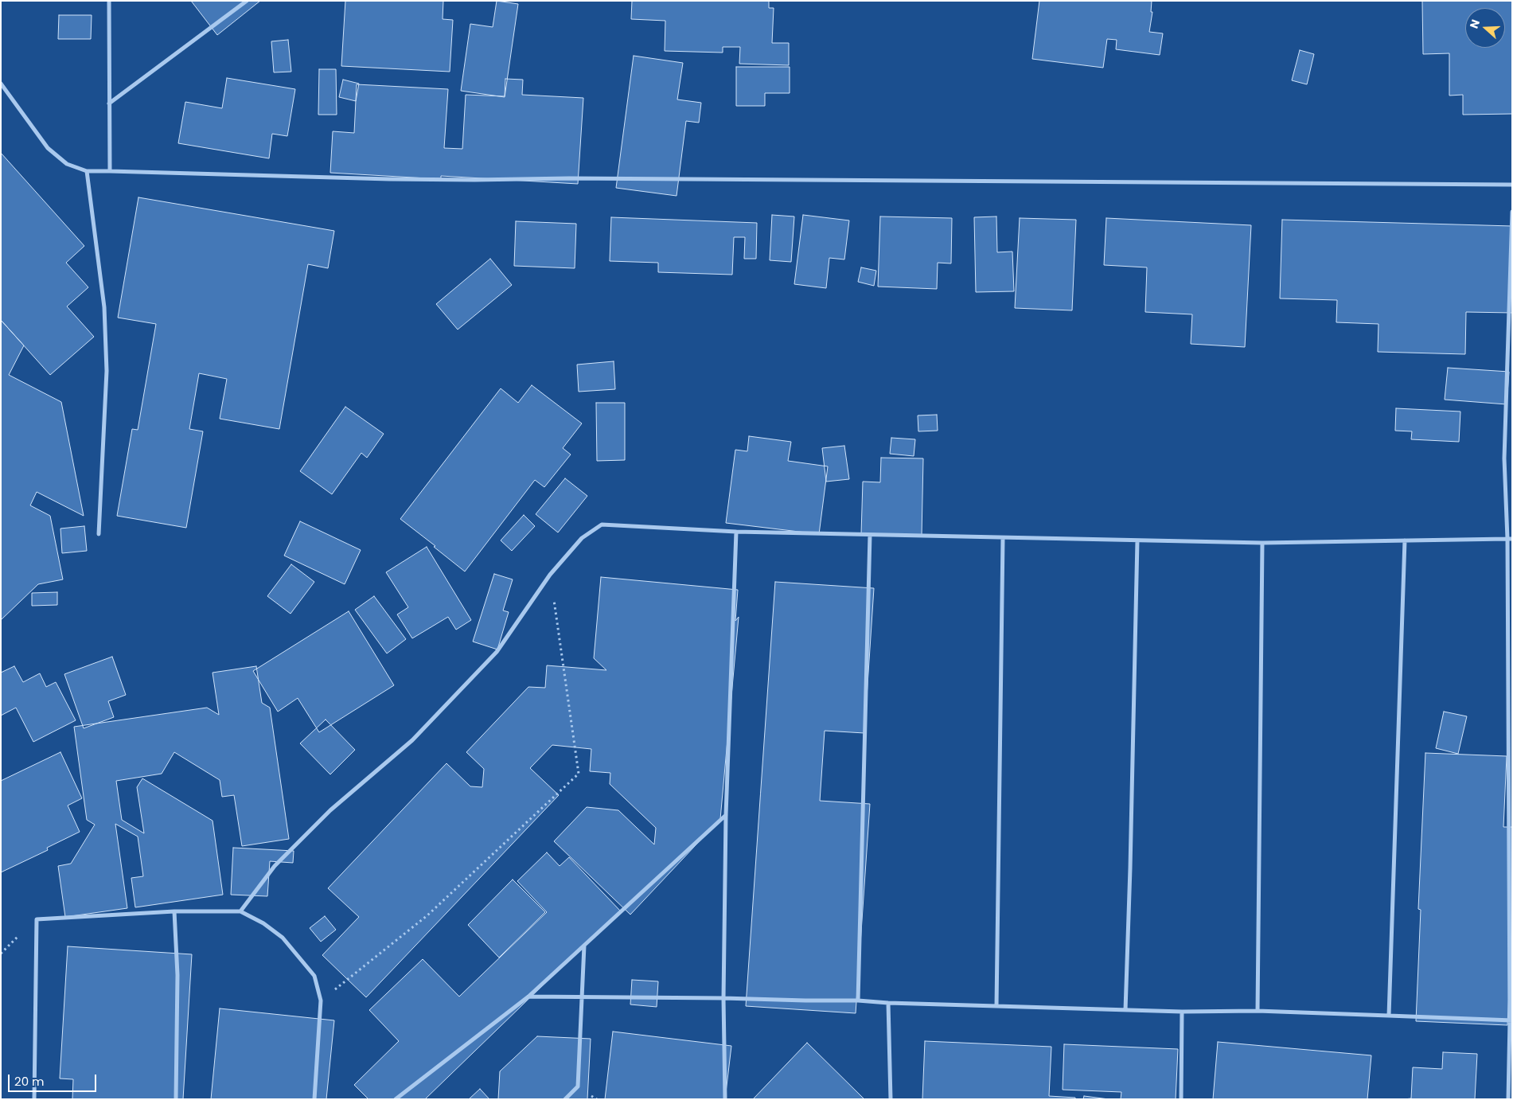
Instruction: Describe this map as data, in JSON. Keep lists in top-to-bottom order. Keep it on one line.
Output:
{"scale_bar":"20 m","north":"left"}
